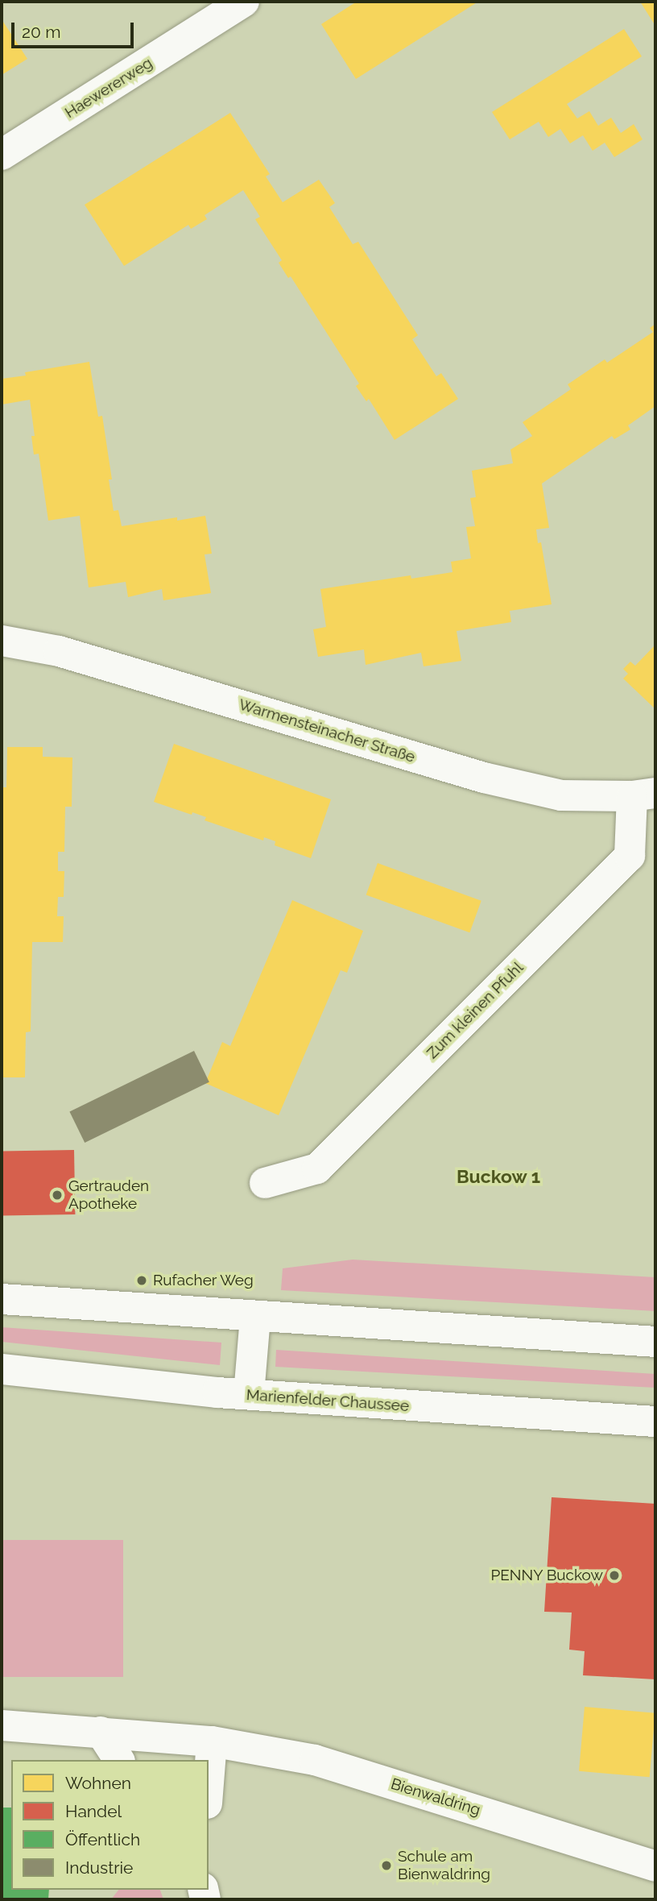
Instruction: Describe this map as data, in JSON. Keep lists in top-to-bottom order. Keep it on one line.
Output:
{"streets":{"street":["Haewererweg","Warmensteinacher Straße","Zum kleinen Pfuhl","Marienfelder Chaussee","Bienwaldring"]},"crossings":[["Warmensteinacher Straße","Zum kleinen Pfuhl"]],"districts":["Buckow 1"],"places":["Gertrauden Apotheke","Rufacher Weg","PENNY Buckow","Schule am Bienwaldring"],"legend":["Wohnen","Handel","Öffentlich","Industrie"],"scale_bar":"20 m"}
